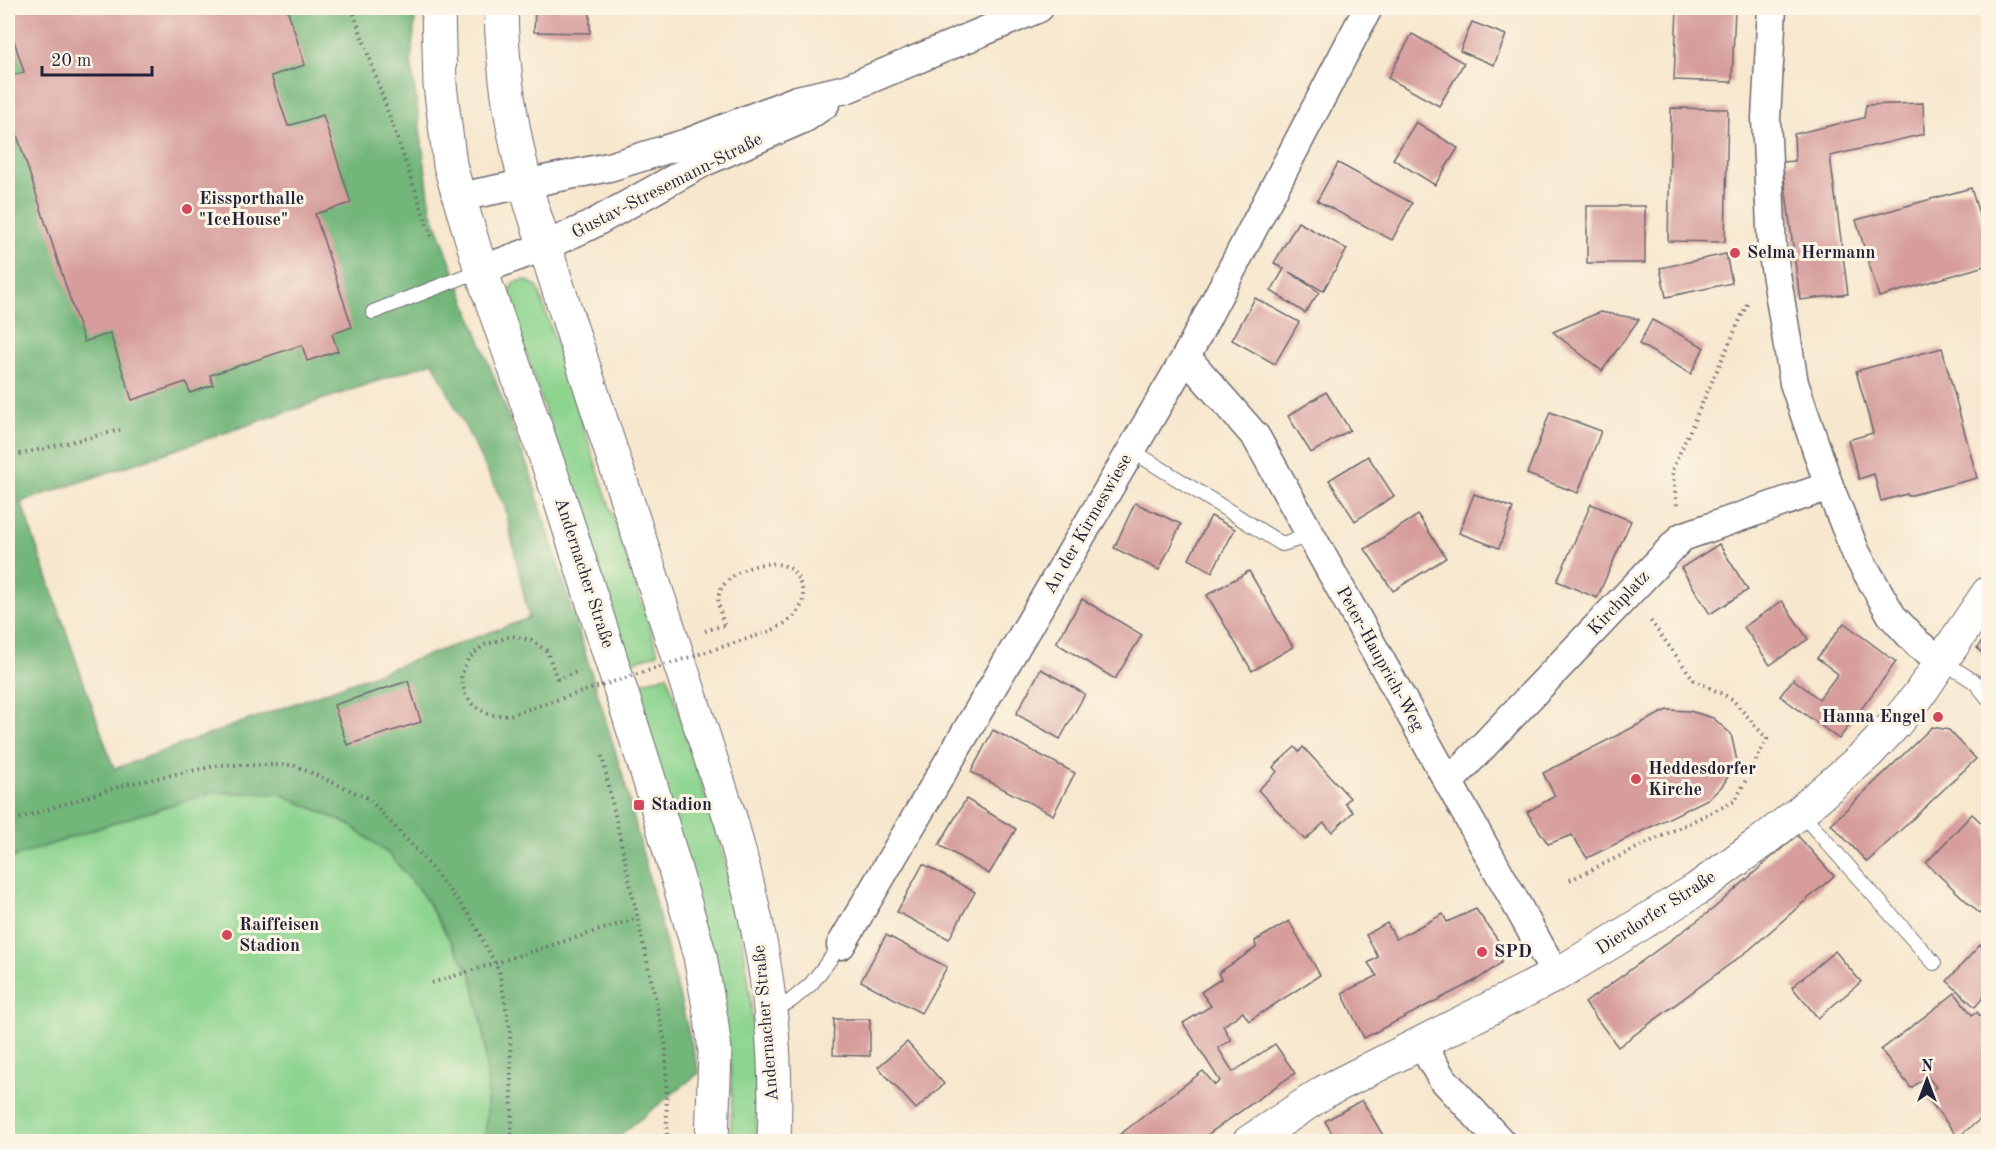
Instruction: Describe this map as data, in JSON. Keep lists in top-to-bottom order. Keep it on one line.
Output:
{"streets":{"street":["Gustav-Stresemann-Straße","An der Kirmeswiese","Andernacher Straße","Kirchplatz","Peter-Hauprich-Weg","Dierdorfer Straße"]},"crossings":[["Gustav-Stresemann-Straße","Andernacher Straße"],["An der Kirmeswiese","Andernacher Straße"],["An der Kirmeswiese","Peter-Hauprich-Weg"],["Kirchplatz","Peter-Hauprich-Weg"],["Peter-Hauprich-Weg","Dierdorfer Straße"]],"places":{"other":["Eissporthalle \"IceHouse\"","Selma Hermann","Hanna Engel","Heddesdorfer Kirche","Raiffeisen Stadion","SPD"],"transit":["Stadion"]},"scale_bar":"20 m","north":"top"}
